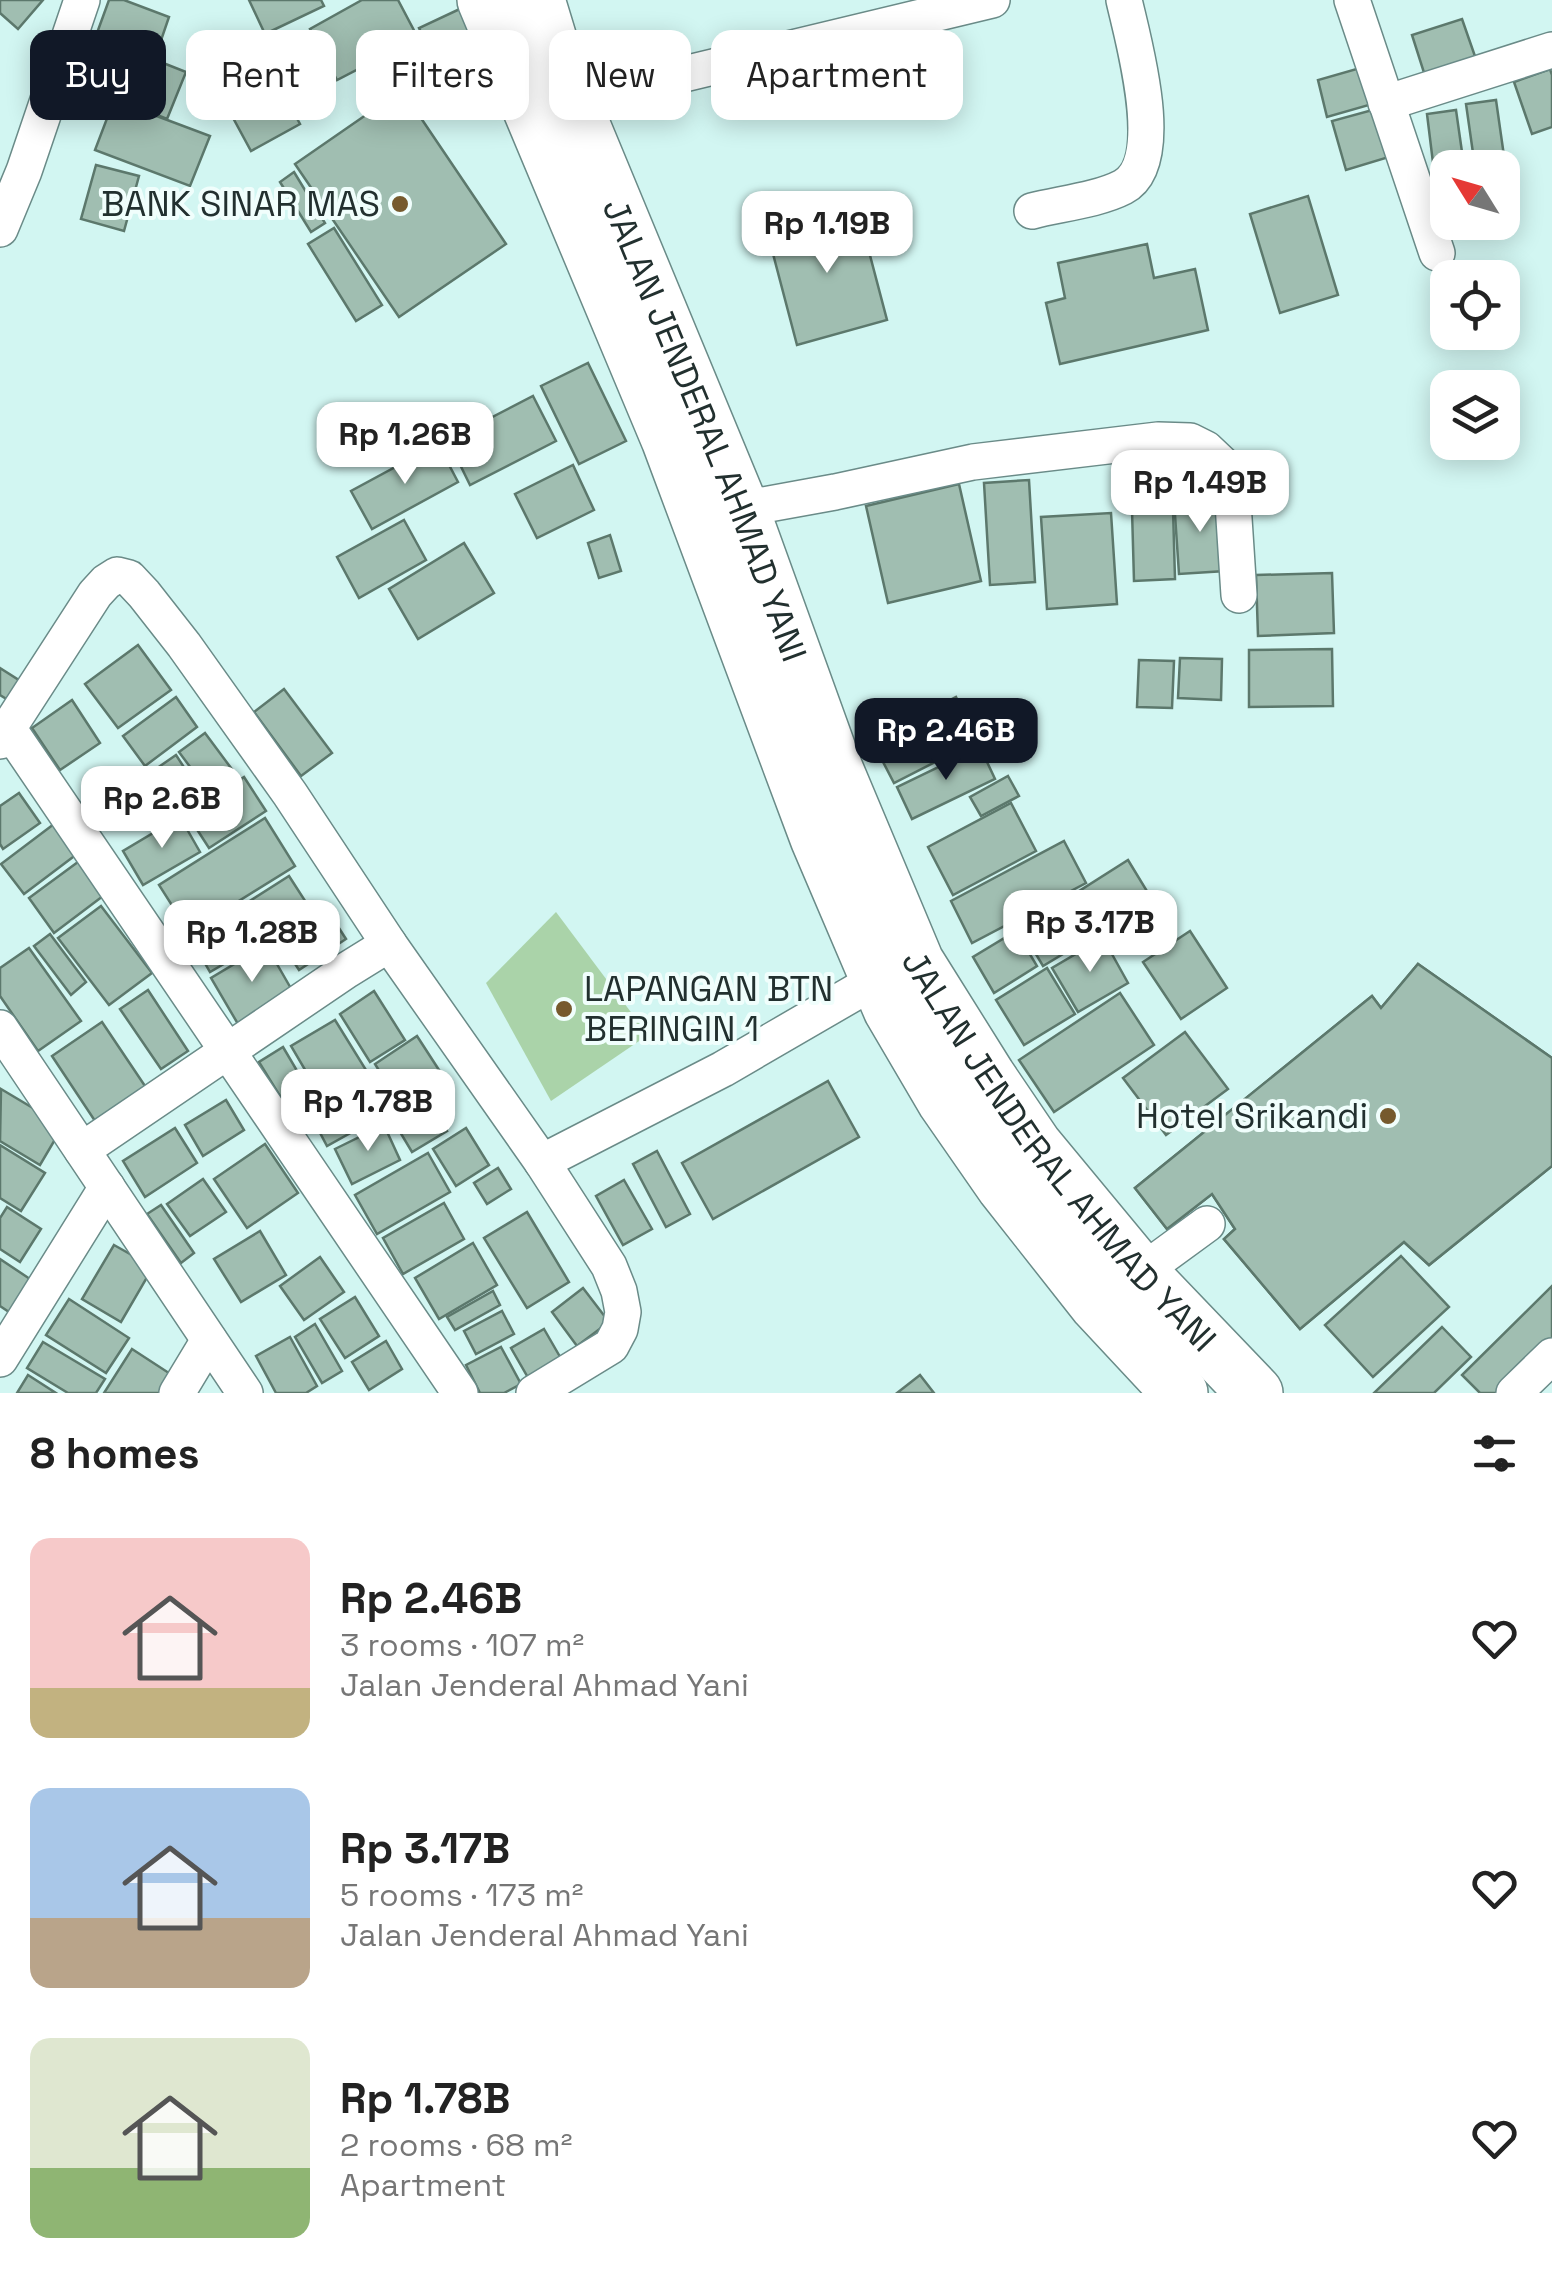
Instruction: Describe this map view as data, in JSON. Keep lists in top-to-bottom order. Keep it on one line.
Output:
{"streets":{"highway":["JALAN JENDERAL AHMAD YANI"]},"places":["BANK SINAR MAS","LAPANGAN BTN BERINGIN 1","Hotel Srikandi"],"north":"top left","page":{"chip":["Buy","Rent","Filters","New","Apartment"],"price":["Rp 1.19B","Rp 1.26B","Rp 1.49B","Rp 2.46B","Rp 2.6B","Rp 3.17B","Rp 1.28B","Rp 1.78B"],"heading":"8 homes","list":[{"name":"Rp 2.46B","note":"3 rooms · 107 m² · Jalan Jenderal Ahmad Yani"},{"name":"Rp 3.17B","note":"5 rooms · 173 m² · Jalan Jenderal Ahmad Yani"},{"name":"Rp 1.78B","note":"2 rooms · 68 m² · Apartment"}]}}
